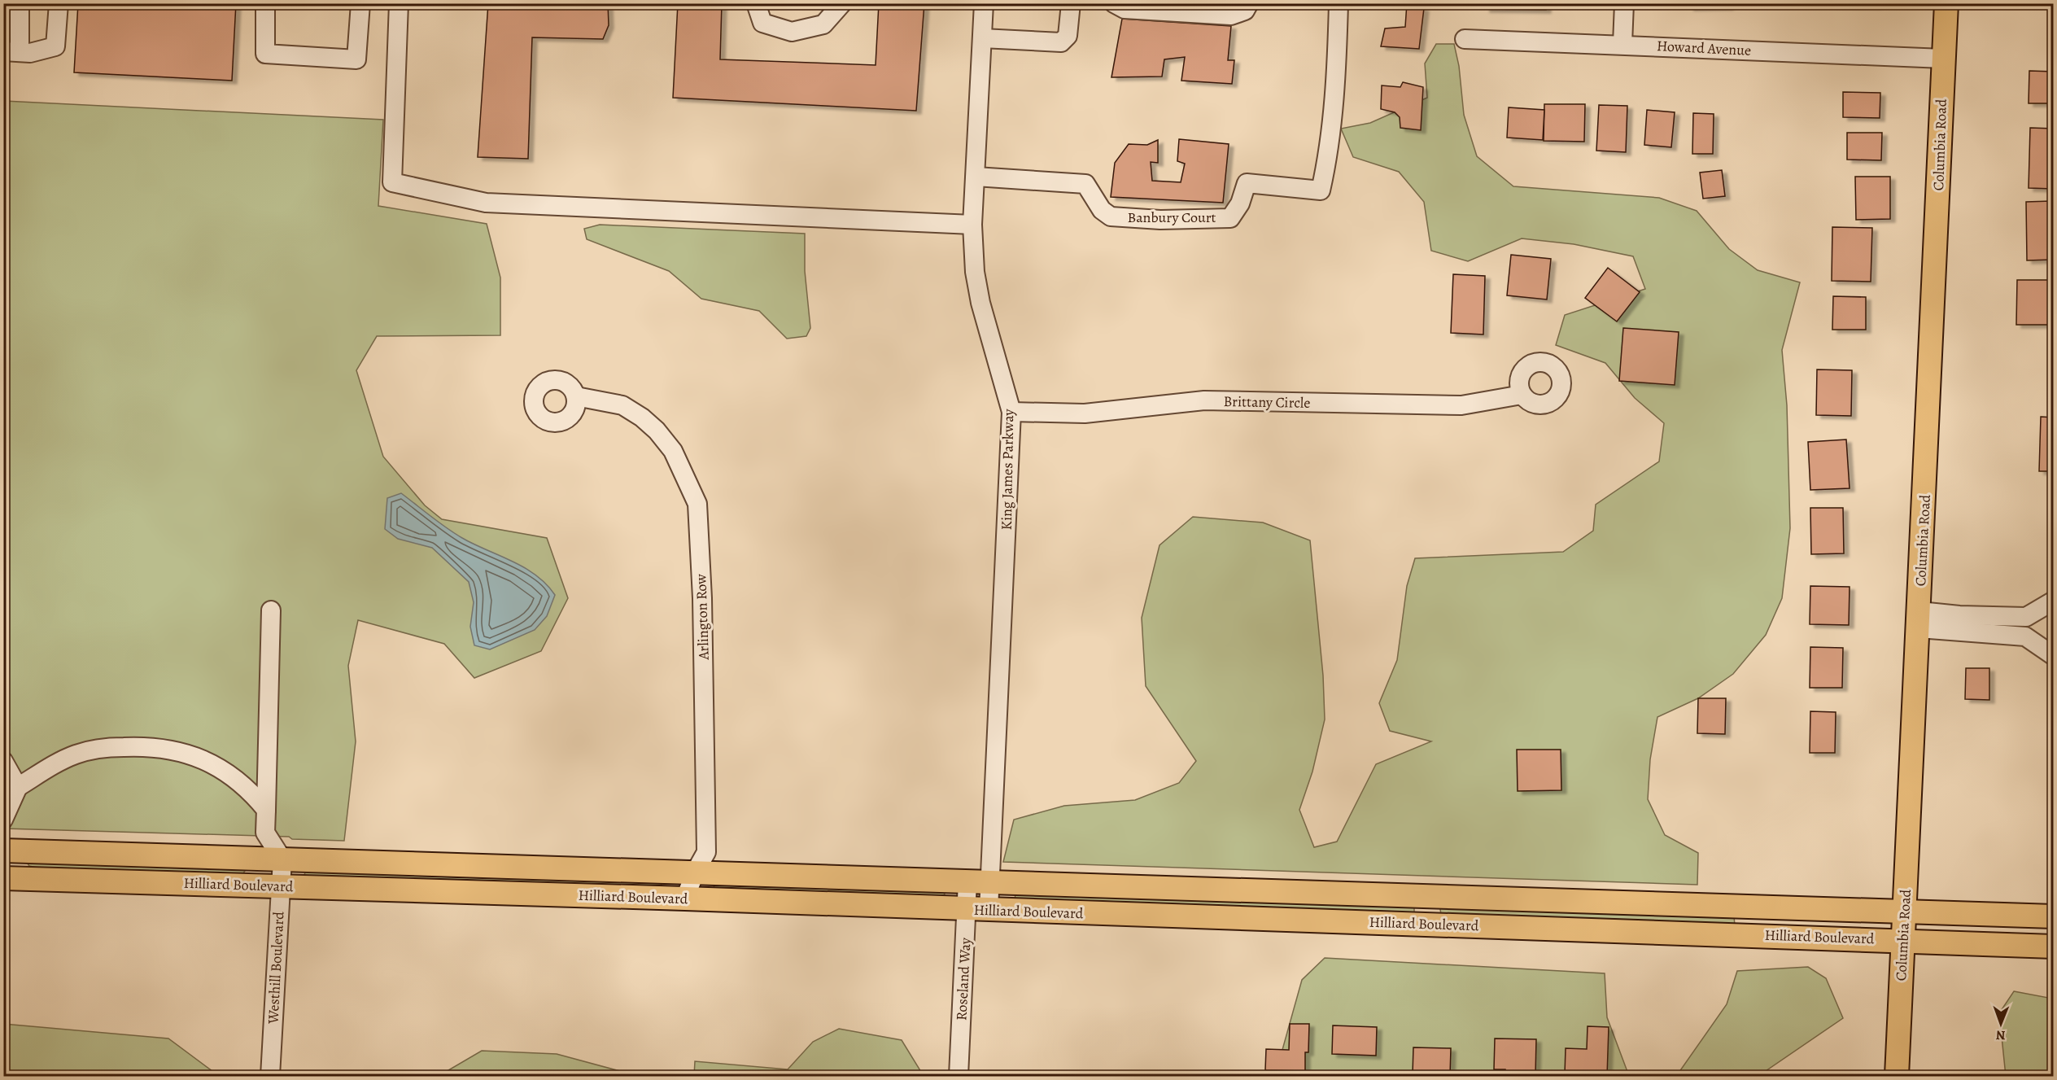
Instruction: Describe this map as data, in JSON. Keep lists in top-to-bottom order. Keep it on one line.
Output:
{"streets":{"main road":["Columbia Road","Hilliard Boulevard"],"street":["Howard Avenue","Banbury Court","Brittany Circle","King James Parkway","Arlington Row","Westhill Boulevard","Roseland Way"]},"crossings":[["Howard Avenue","Columbia Road"],["Columbia Road","Hilliard Boulevard"],["Banbury Court","King James Parkway"],["Brittany Circle","King James Parkway"],["King James Parkway","Hilliard Boulevard"],["King James Parkway","Roseland Way"],["Arlington Row","Hilliard Boulevard"],["Hilliard Boulevard","Westhill Boulevard"],["Hilliard Boulevard","Roseland Way"]],"north":"bottom"}
